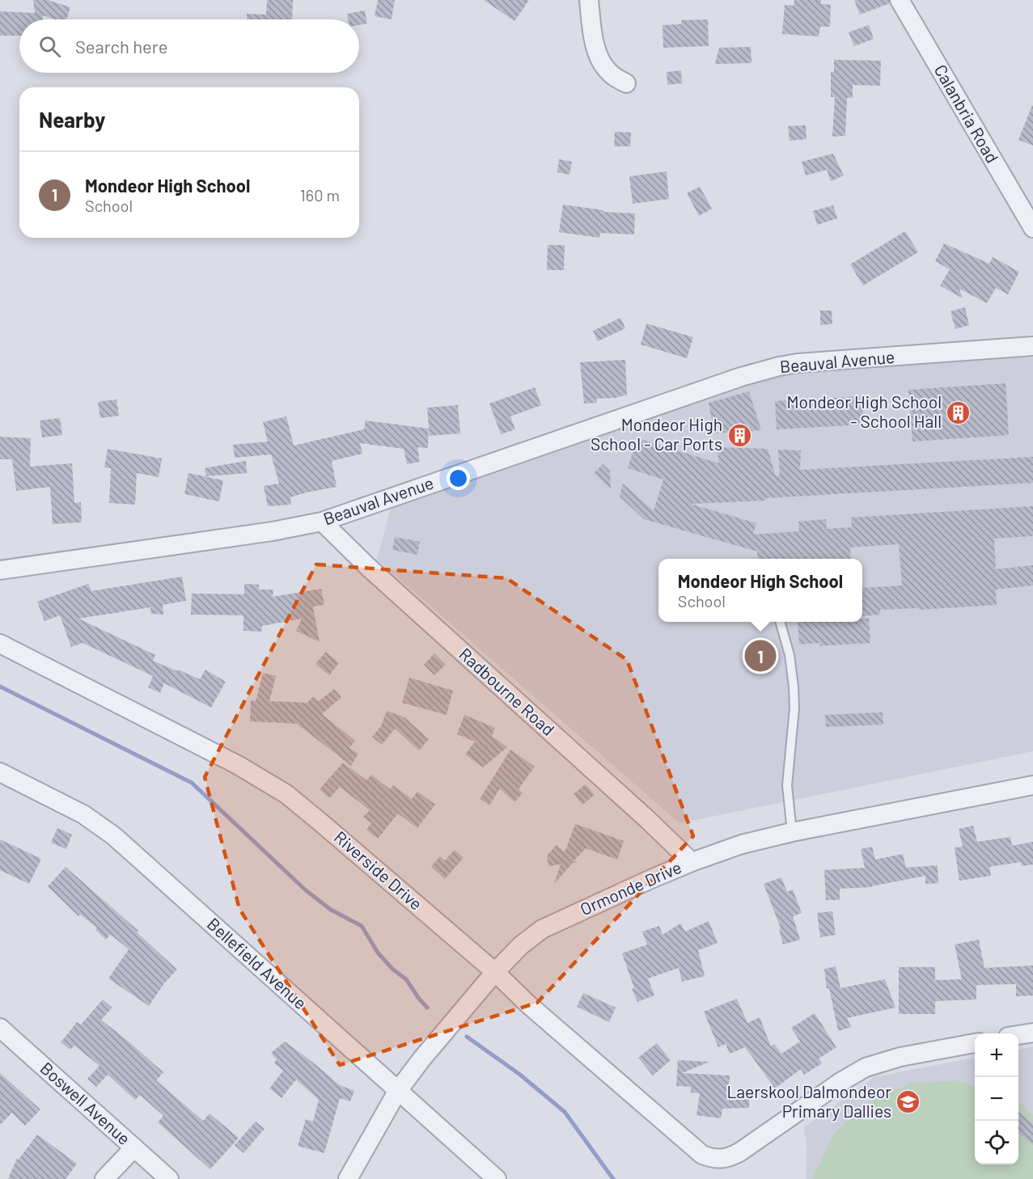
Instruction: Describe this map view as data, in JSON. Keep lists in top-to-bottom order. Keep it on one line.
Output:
{"streets":{"street":["Calanbria Road","Beauval Avenue","Radbourne Road","Riverside Drive","Ormonde Drive","Bellefield Avenue","Boswell Avenue"]},"crossings":[["Beauval Avenue","Radbourne Road"],["Radbourne Road","Ormonde Drive"],["Riverside Drive","Ormonde Drive"],["Ormonde Drive","Bellefield Avenue"]],"places":{"building":["Mondeor High School - School Hall","Mondeor High School - Car Ports"],"school or university":["Laerskool Dalmondeor Primary Dallies"]},"page":{"search":"Search here","heading":"Nearby","list":[{"mark":"1","name":"Mondeor High School","note":"School","value":"160 m"}],"popup":["Mondeor High School","School"],"pins":"1","map_buttons":["+","−"]}}
